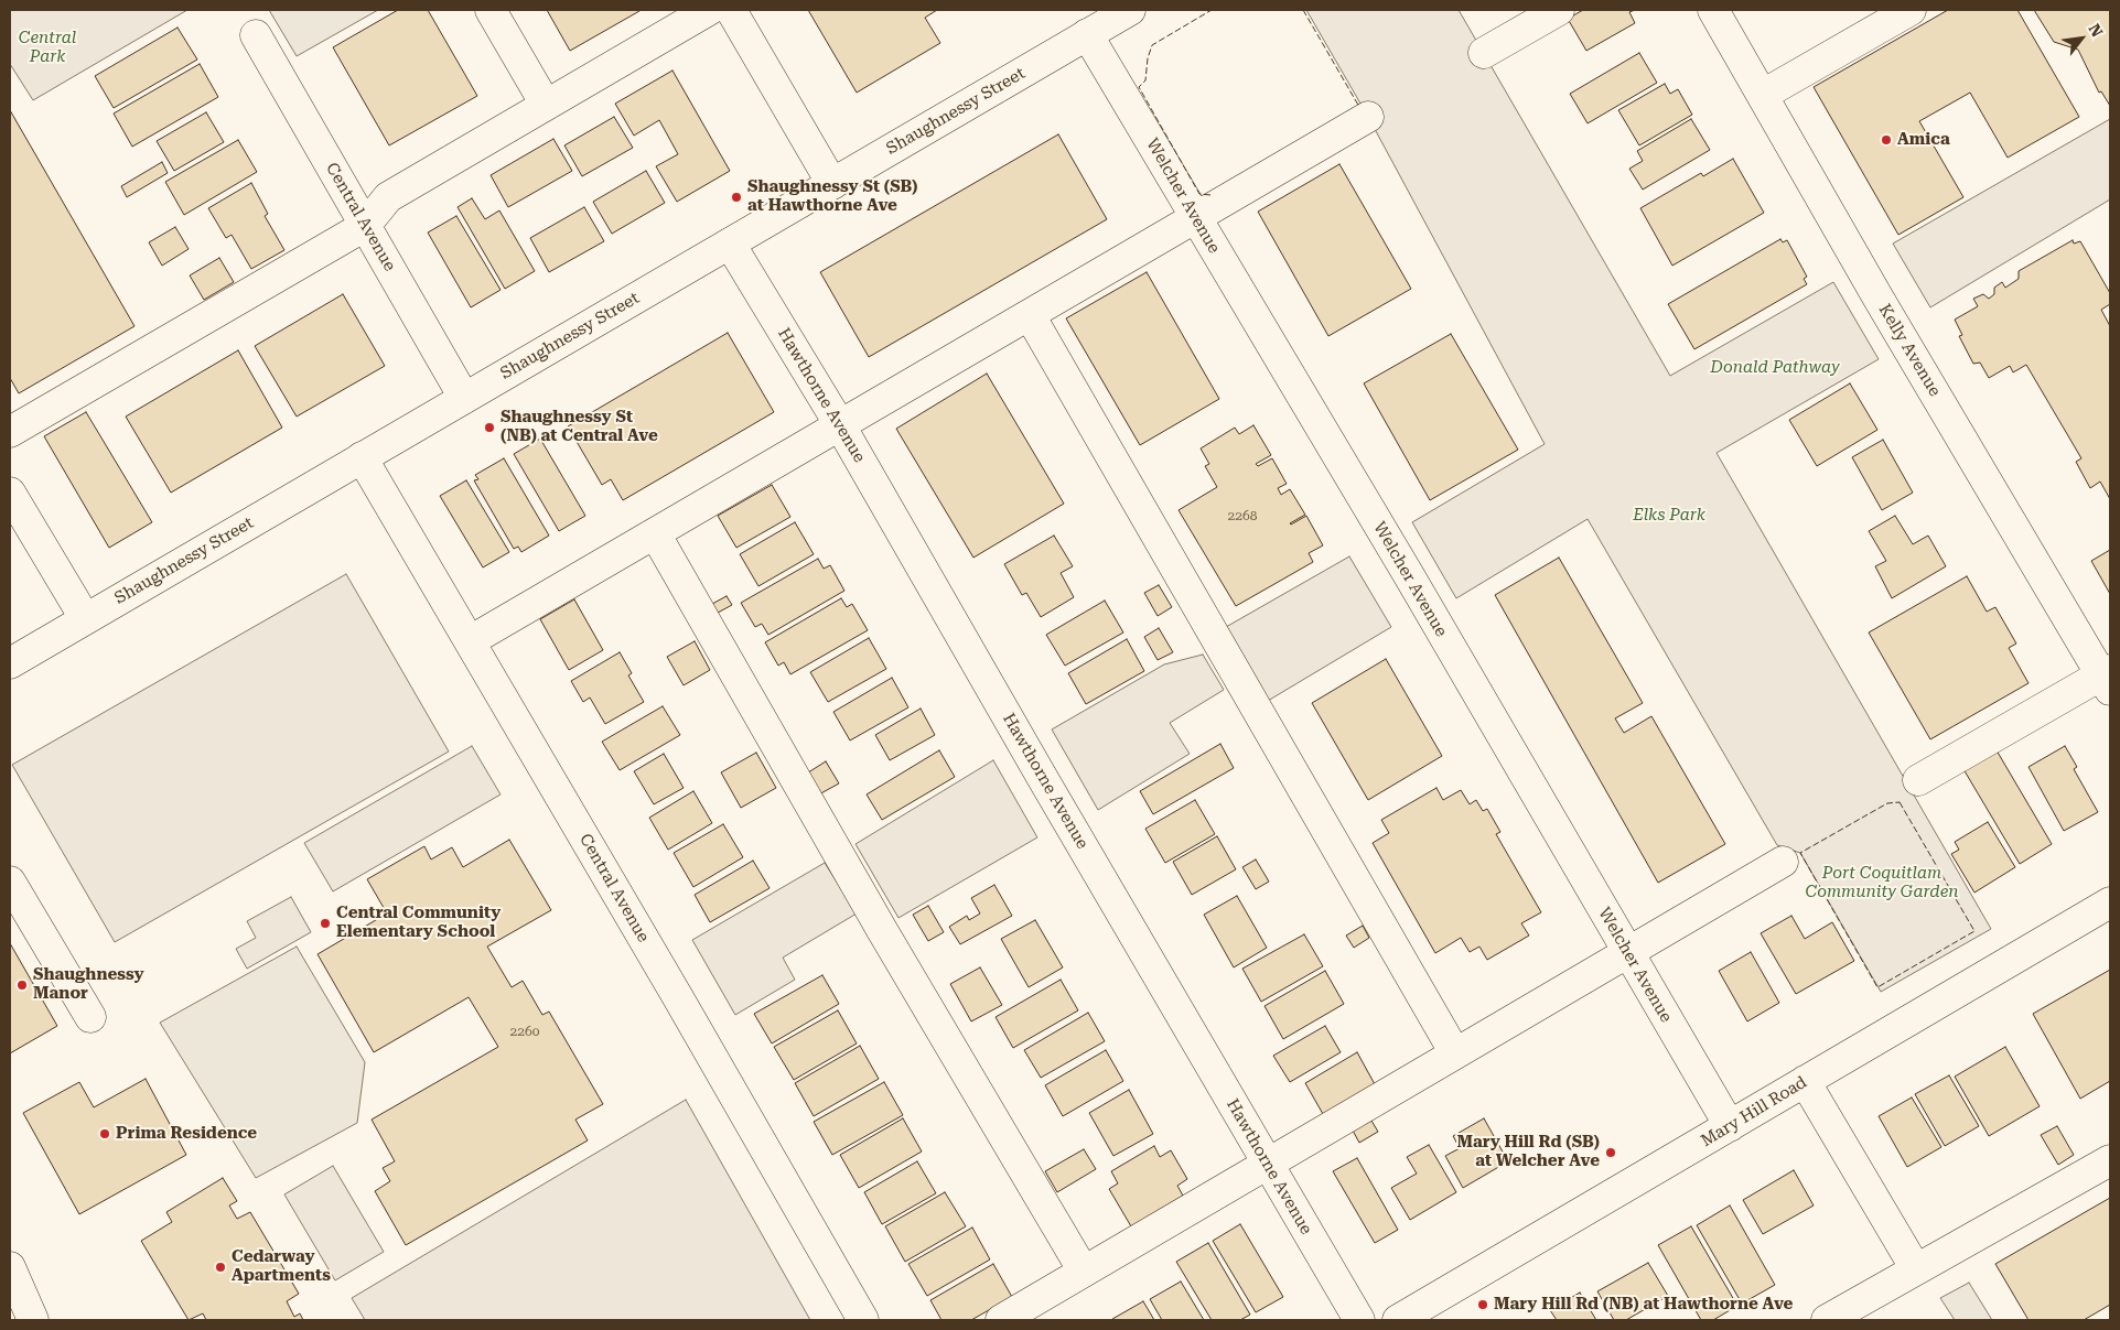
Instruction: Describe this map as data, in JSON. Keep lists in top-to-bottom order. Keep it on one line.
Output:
{"streets":{"street":["Shaughnessy Street","Welcher Avenue","Central Avenue","Kelly Avenue","Hawthorne Avenue","Mary Hill Road"]},"crossings":[["Shaughnessy Street","Welcher Avenue"],["Shaughnessy Street","Central Avenue"],["Shaughnessy Street","Hawthorne Avenue"],["Welcher Avenue","Mary Hill Road"]],"parks":["Central Park","Donald Pathway","Elks Park","Port Coquitlam Community Garden"],"places":["Amica","Shaughnessy St (SB) at Hawthorne Ave","Shaughnessy St (NB) at Central Ave","Central Community Elementary School","Shaughnessy Manor","Prima Residence","Mary Hill Rd (SB) at Welcher Ave","Cedarway Apartments","Mary Hill Rd (NB) at Hawthorne Ave"],"house_numbers":["2268","2260"],"north":"top right"}
